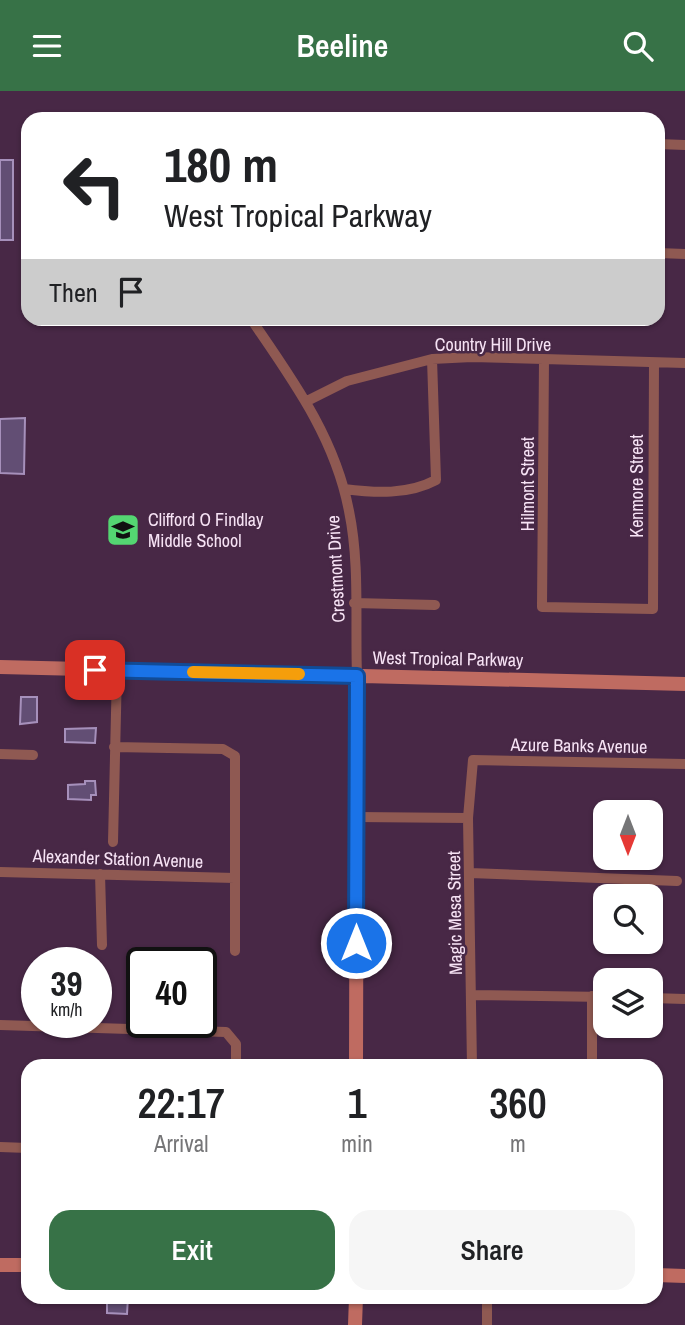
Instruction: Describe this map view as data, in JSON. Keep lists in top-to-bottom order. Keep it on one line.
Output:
{"streets":{"main road":["West Tropical Parkway"],"street":["Country Hill Drive","Hilmont Street","Kenmore Street","Crestmont Drive","Azure Banks Avenue","Alexander Station Avenue","Magic Mesa Street"]},"crossings":[["Country Hill Drive","Hilmont Street"],["Country Hill Drive","Kenmore Street"],["Country Hill Drive","Crestmont Drive"],["Hilmont Street","Kenmore Street"],["Crestmont Drive","West Tropical Parkway"],["Azure Banks Avenue","Magic Mesa Street"]],"places":{"school or university":["Clifford O Findlay Middle School"]},"north":"bottom","page":{"header":"Beeline","turn":["180 m","West Tropical Parkway"],"then":"Then","speed":"39 km/h","limit":"40","eta":["22:17","Arrival","1","min","360","m"],"buttons":["Exit","Share"]}}
